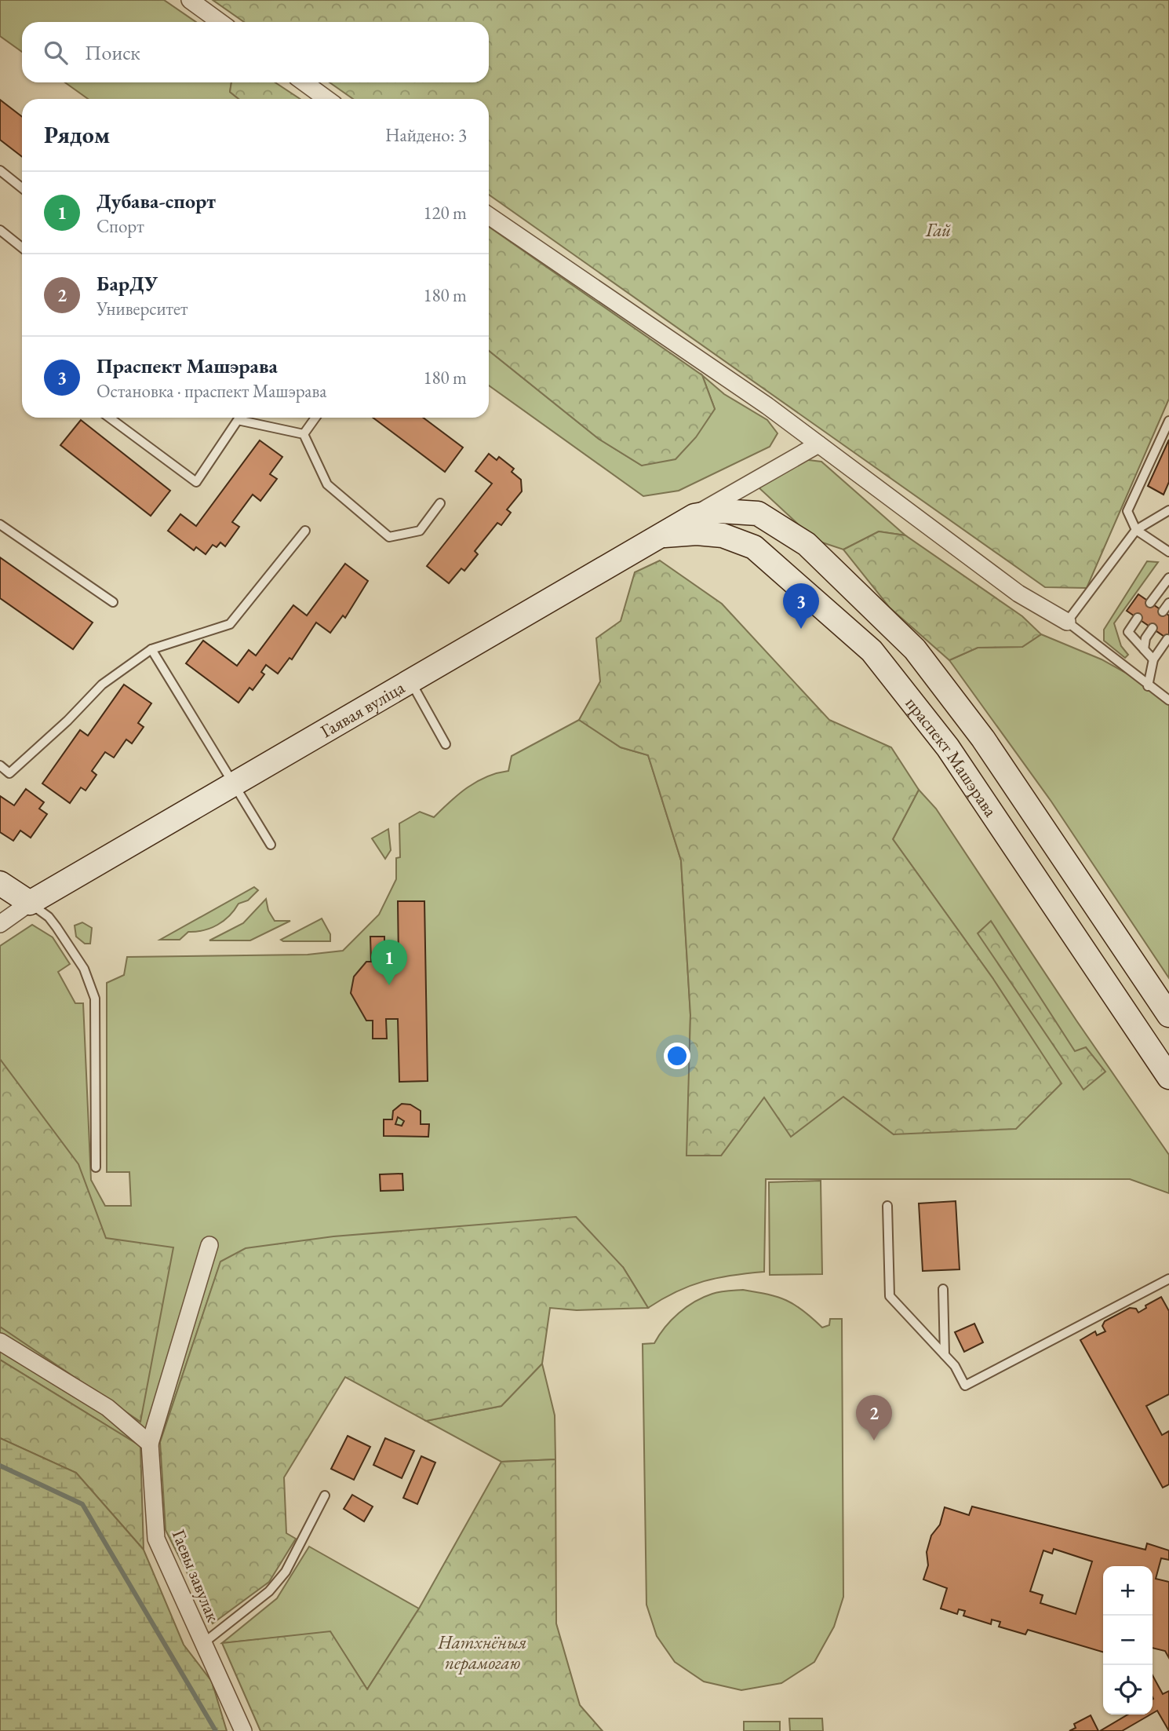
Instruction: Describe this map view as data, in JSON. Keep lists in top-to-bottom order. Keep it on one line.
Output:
{"streets":{"main road":["Гаявая вуліца","праспект Машэрава"],"street":["Гаевы завулак"]},"crossings":[["Гаявая вуліца","праспект Машэрава"]],"parks":["Гай","Натхнёныя перамогаю"],"page":{"search":"Поиск","heading":["Рядом","Найдено: 3"],"list":[{"mark":"1","name":"Дубава-спорт","note":"Спорт","value":"120 m"},{"mark":"2","name":"БарДУ","note":"Университет","value":"180 m"},{"mark":"3","name":"Праспект Машэрава","note":"Остановка · праспект Машэрава","value":"180 m"}],"pins":["3","1","2"],"map_buttons":["+","−"]}}
